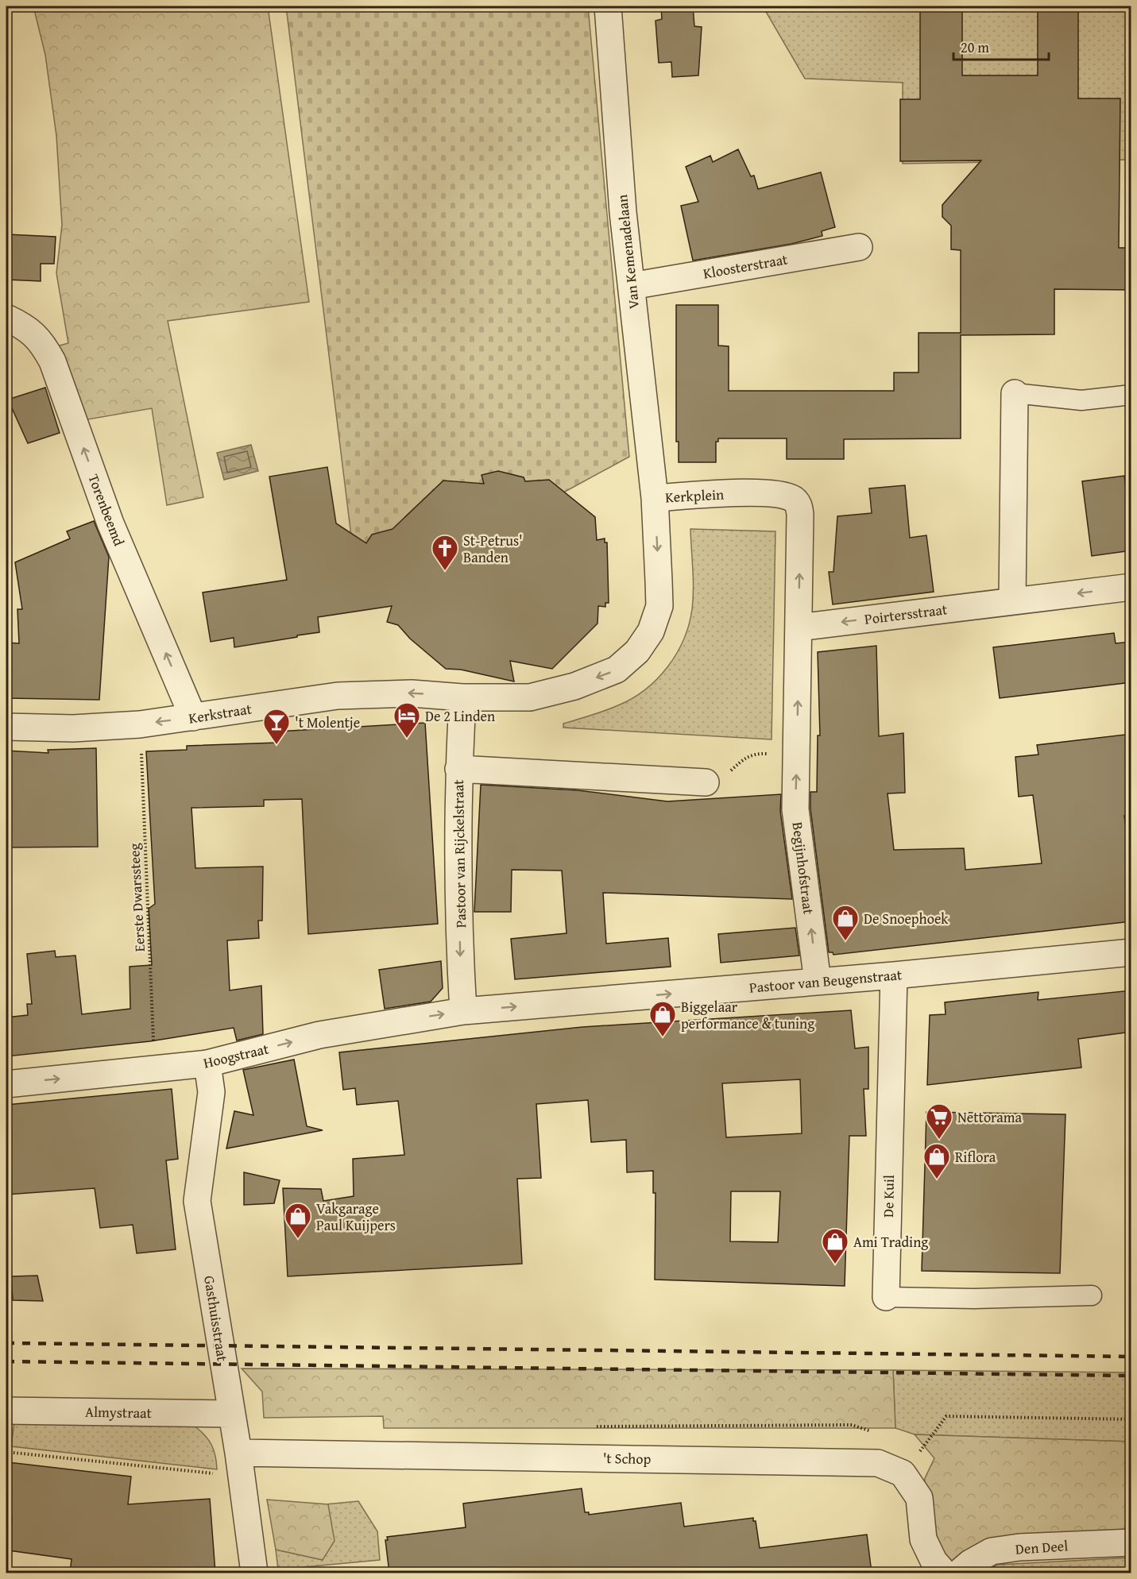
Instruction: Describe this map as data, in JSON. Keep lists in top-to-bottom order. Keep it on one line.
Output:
{"streets":{"street":["Van Kemenadelaan","Kloosterstraat","Kerkplein","Torenbeemd","Poirtersstraat","Kerkstraat","Pastoor van Rijckelstraat","Begijnhofstraat","Pastoor van Beugenstraat","Hoogstraat","De Kuil","Gasthuisstraat","Almystraat","'t Schop","Den Deel"],"path":["Eerste Dwarssteeg"]},"crossings":[["Van Kemenadelaan","Kloosterstraat"],["Van Kemenadelaan","Kerkplein"],["Kerkplein","Poirtersstraat"],["Kerkplein","Kerkstraat"],["Kerkplein","Pastoor van Rijckelstraat"],["Kerkplein","Begijnhofstraat"],["Torenbeemd","Kerkstraat"],["Kerkstraat","Pastoor van Rijckelstraat"],["Kerkstraat","Eerste Dwarssteeg"],["Pastoor van Rijckelstraat","Pastoor van Beugenstraat"],["Pastoor van Rijckelstraat","Hoogstraat"],["Begijnhofstraat","Pastoor van Beugenstraat"],["Eerste Dwarssteeg","Hoogstraat"],["Pastoor van Beugenstraat","Hoogstraat"],["Pastoor van Beugenstraat","De Kuil"],["Hoogstraat","Gasthuisstraat"],["Gasthuisstraat","Almystraat"],["Gasthuisstraat","'t Schop"]],"one_way":["Torenbeemd","Poirtersstraat","Kerkstraat","Pastoor van Rijckelstraat","Begijnhofstraat","Hoogstraat"],"places":{"church":["St-Petrus' Banden"],"hotel":["De 2 Linden"],"bar":["'t Molentje"],"shop":["De Snoephoek","Biggelaar performance & tuning","Riflora","Vakgarage Paul Kuijpers","Ami Trading"],"supermarket":["Nettorama"]},"scale_bar":"20 m"}
